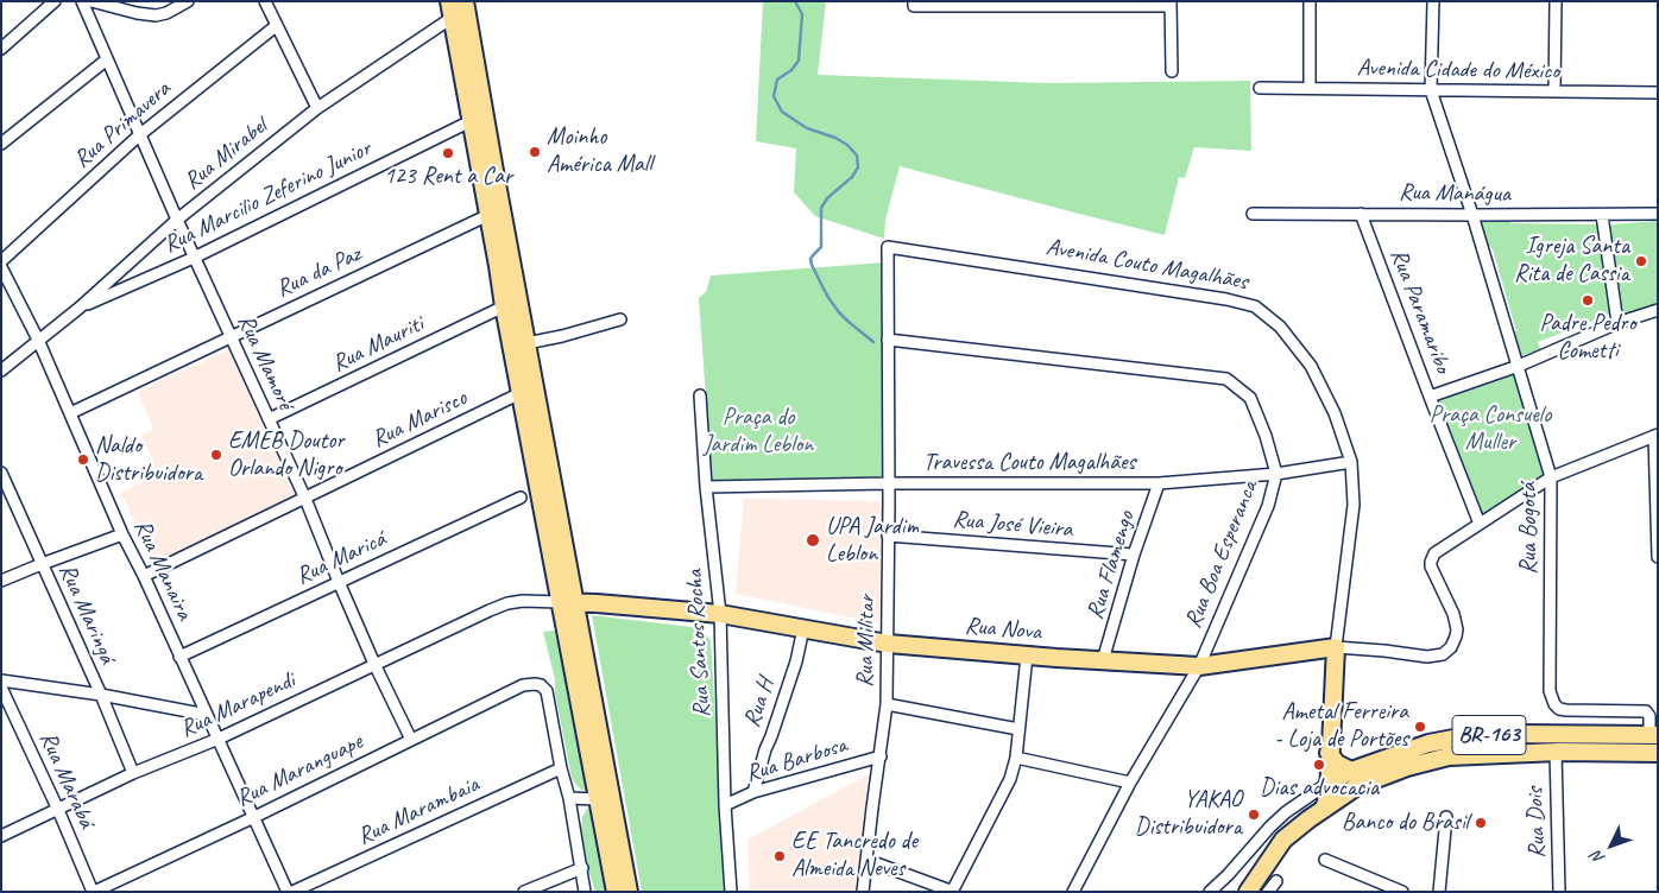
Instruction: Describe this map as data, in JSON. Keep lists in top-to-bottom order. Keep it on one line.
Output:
{"streets":{"main road":["Avenida Couto Magalhães","Rua Nova","BR-163"],"street":["Avenida Cidade do México","Rua Primavera","Rua Mirabel","Rua Manágua","Rua Marcilio Zeferino Junior","Rua da Paz","Rua Paramaribo","Rua Mauriti","Rua Mamoré","Rua Marisco","Travessa Couto Magalhães","Rua José Vieira","Rua Bogotá","Rua Boa Esperanca","Rua Maricá","Rua Flamengo","Rua Manaira","Rua Maringá","Rua Militar","Rua Santos Rocha","Rua H","Rua Marapendi","Rua Barbosa","Rua Maranguape","Rua Marabá","Rua Marambaia","Rua Dois"]},"crossings":[["Avenida Cidade do México","Rua Bogotá"],["Rua Primavera","Rua Mamoré"],["Rua Mirabel","Rua Marcilio Zeferino Junior"],["Rua Mirabel","Rua Mamoré"],["Rua Mirabel","Rua Manaira"],["Rua Manágua","Rua Paramaribo"],["Rua Manágua","Rua Bogotá"],["Rua Marcilio Zeferino Junior","Rua Mamoré"],["Avenida Couto Magalhães","Travessa Couto Magalhães"],["Avenida Couto Magalhães","Rua Nova"],["Avenida Couto Magalhães","Rua Militar"],["Avenida Couto Magalhães","BR-163"],["Rua da Paz","Rua Mamoré"],["Rua da Paz","Rua Manaira"],["Rua Paramaribo","Rua Nova"],["Rua Mauriti","Rua Mamoré"],["Rua Mamoré","Rua Marisco"],["Rua Mamoré","Rua Maricá"],["Rua Mamoré","Rua Marapendi"],["Rua Mamoré","Rua Maranguape"],["Rua Marisco","Rua Manaira"],["Travessa Couto Magalhães","Rua Boa Esperanca"],["Travessa Couto Magalhães","Rua Flamengo"],["Travessa Couto Magalhães","Rua Militar"],["Travessa Couto Magalhães","Rua Santos Rocha"],["Rua José Vieira","Rua Flamengo"],["Rua José Vieira","Rua Militar"],["Rua Bogotá","BR-163"],["Rua Boa Esperanca","Rua Nova"],["Rua Boa Esperanca","Rua Militar"],["Rua Maricá","Rua Manaira"],["Rua Flamengo","Rua Nova"],["Rua Manaira","Rua Marapendi"],["Rua Manaira","Rua Maranguape"],["Rua Maringá","Rua Marapendi"],["Rua Nova","Rua Militar"],["Rua Nova","Rua Santos Rocha"],["Rua Nova","Rua H"],["Rua Nova","Rua Marapendi"],["Rua Militar","Rua Barbosa"],["Rua Santos Rocha","Rua Barbosa"],["Rua H","Rua Barbosa"],["Rua Marapendi","Rua Marabá"],["BR-163","Rua Dois"],["Rua Maranguape","Rua Marabá"],["Rua Maranguape","Rua Marambaia"]],"parks":["Praça Consuelo Muller","Praça do Jardim Leblon"],"places":["Moinho América Mall","123 Rent a Car","Igreja Santa Rita de Cassia","Padre Pedro Cometti","EMEB Doutor Orlando Nigro","Naldo Distribuidora","UPA Jardim Leblon","Ametal Ferreira - Loja de Portões","Dias advocacia","YAKAO Distribuidora","Banco do Brasil","EE Tancredo de Almeida Neves"],"north":"bottom left"}
